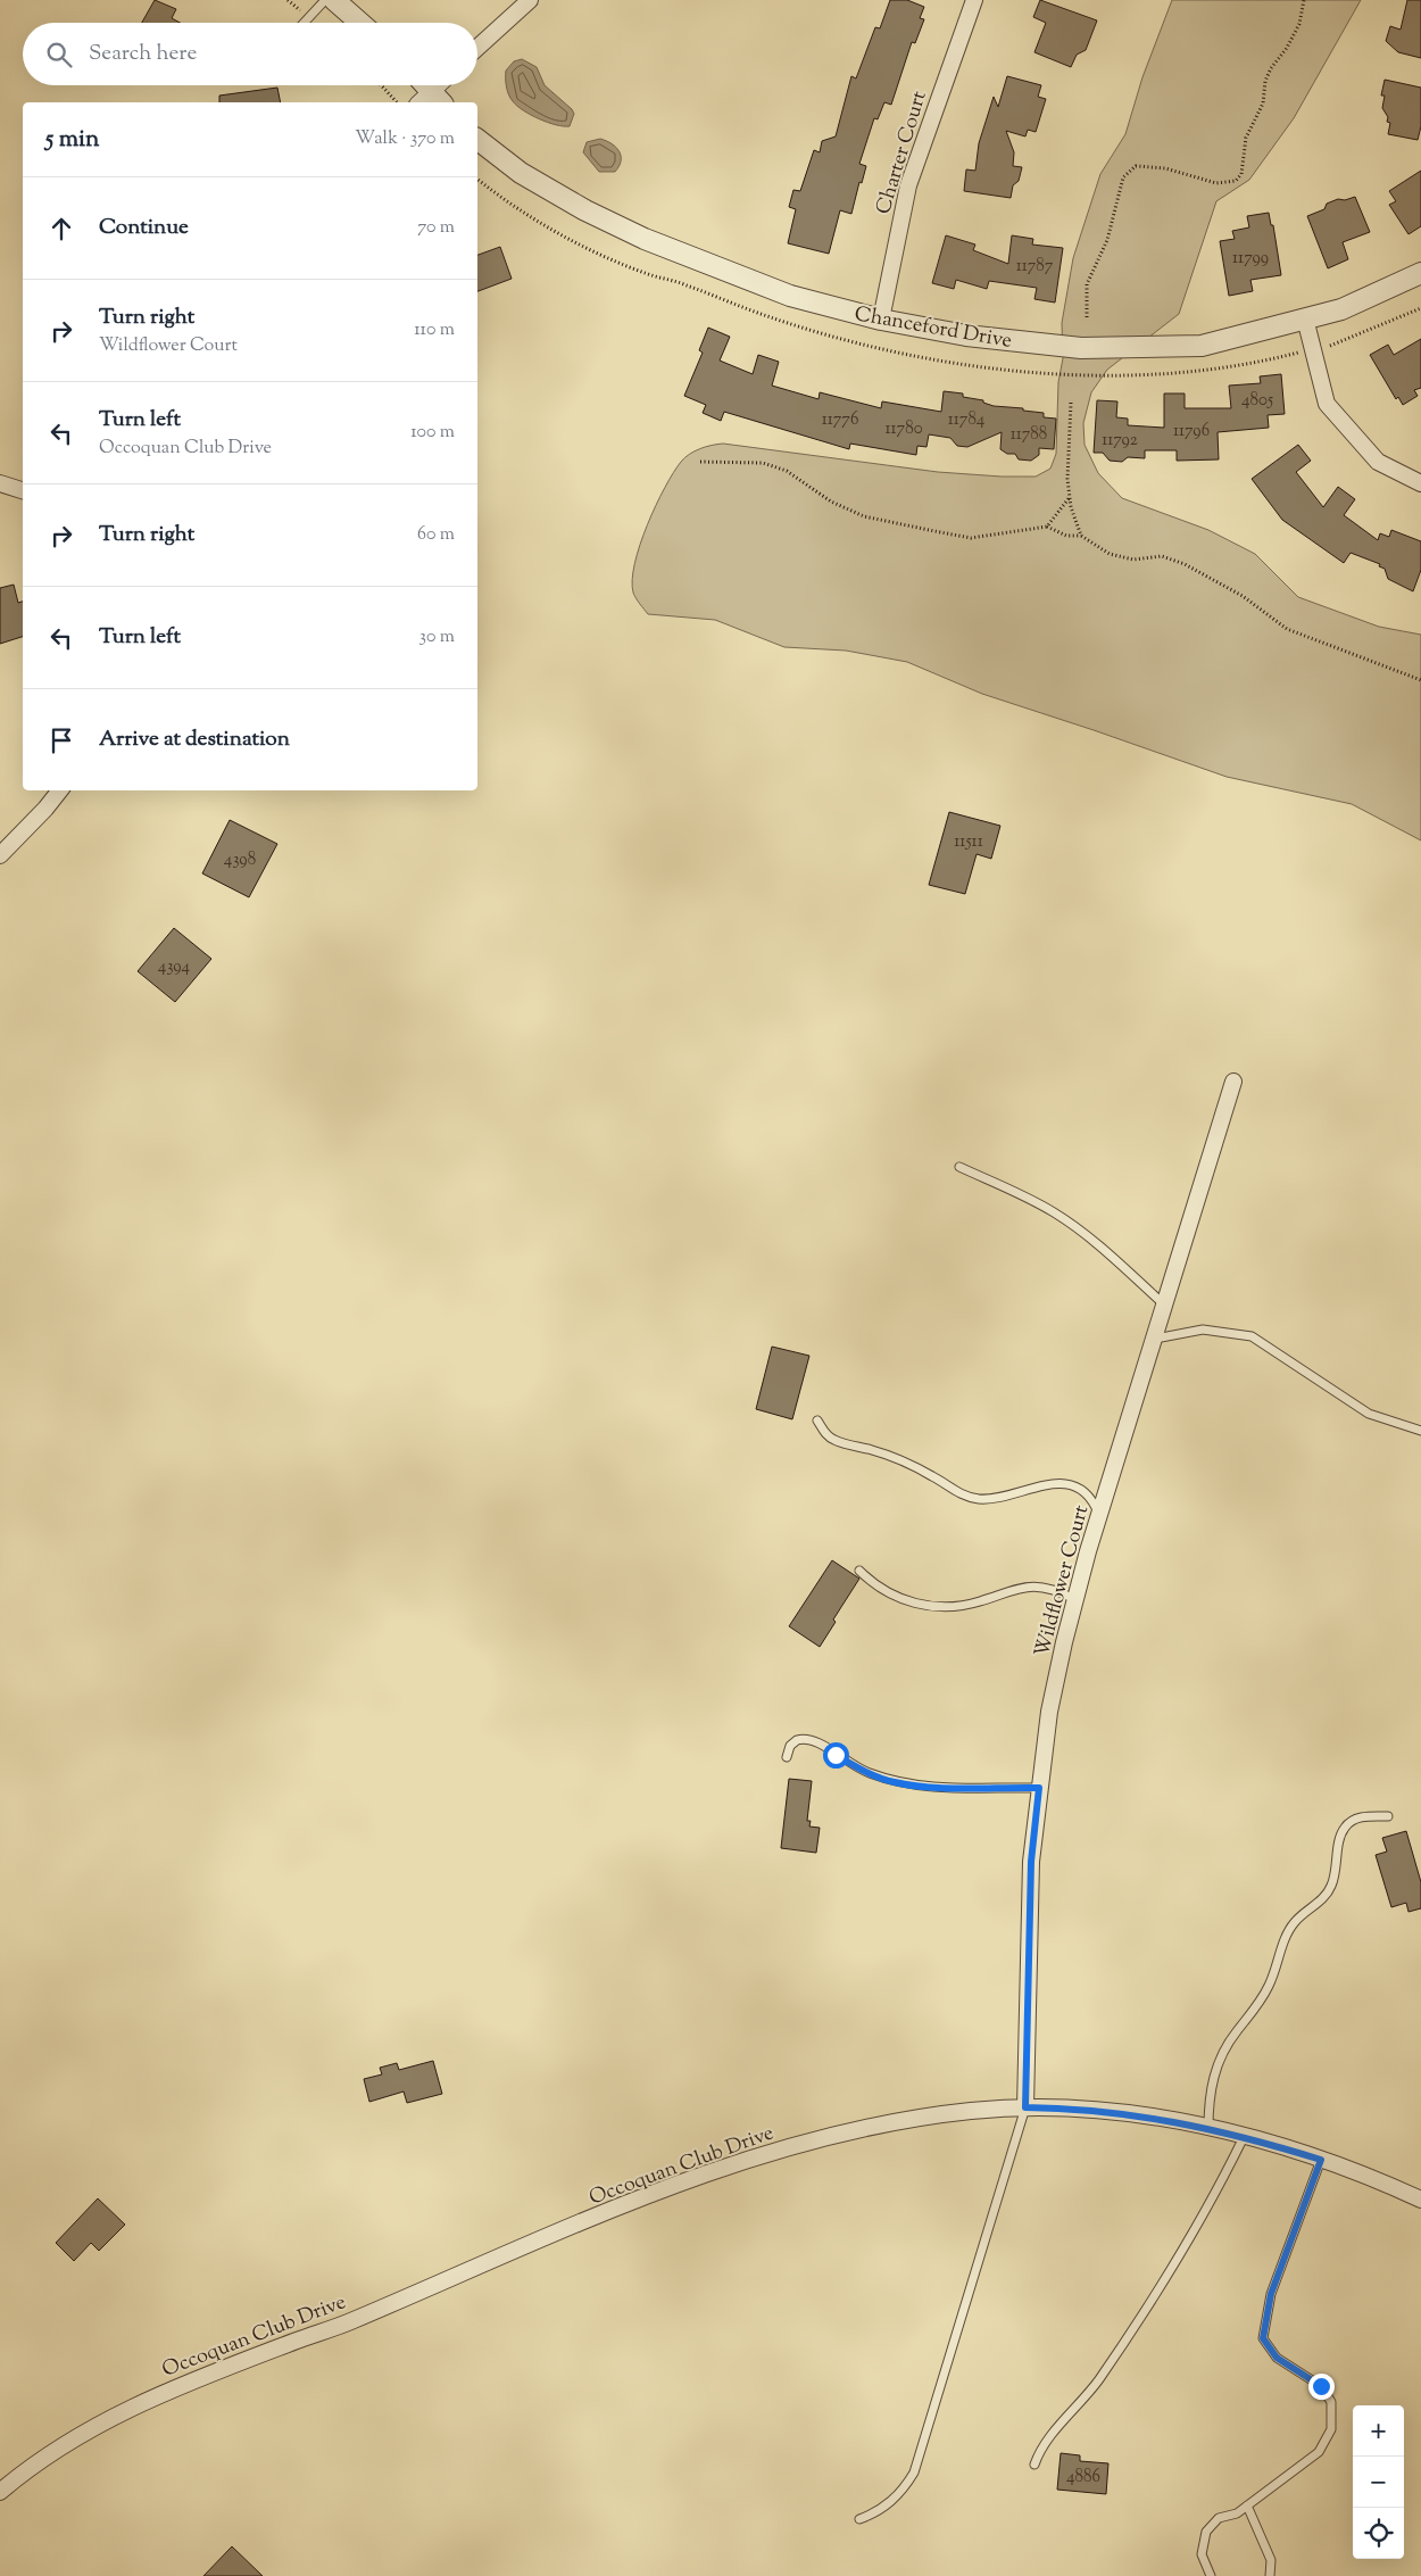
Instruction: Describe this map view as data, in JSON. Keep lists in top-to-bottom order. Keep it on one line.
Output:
{"streets":{"street":["Charter Court","Chanceford Drive","Wildflower Court","Occoquan Club Drive"]},"crossings":[["Charter Court","Chanceford Drive"],["Wildflower Court","Occoquan Club Drive"]],"house_numbers":["11799","11787","4805","11776","11784","11780","11796","11788","11792","11511","4398","4394","4886"],"page":{"search":"Search here","heading":["5 min","Walk · 370 m"],"list":[["Continue","70 m"],["Turn right","Wildflower Court","110 m"],["Turn left","Occoquan Club Drive","100 m"],["Turn right","60 m"],["Turn left","30 m"],"Arrive at destination"],"map_buttons":["+","−"]}}
